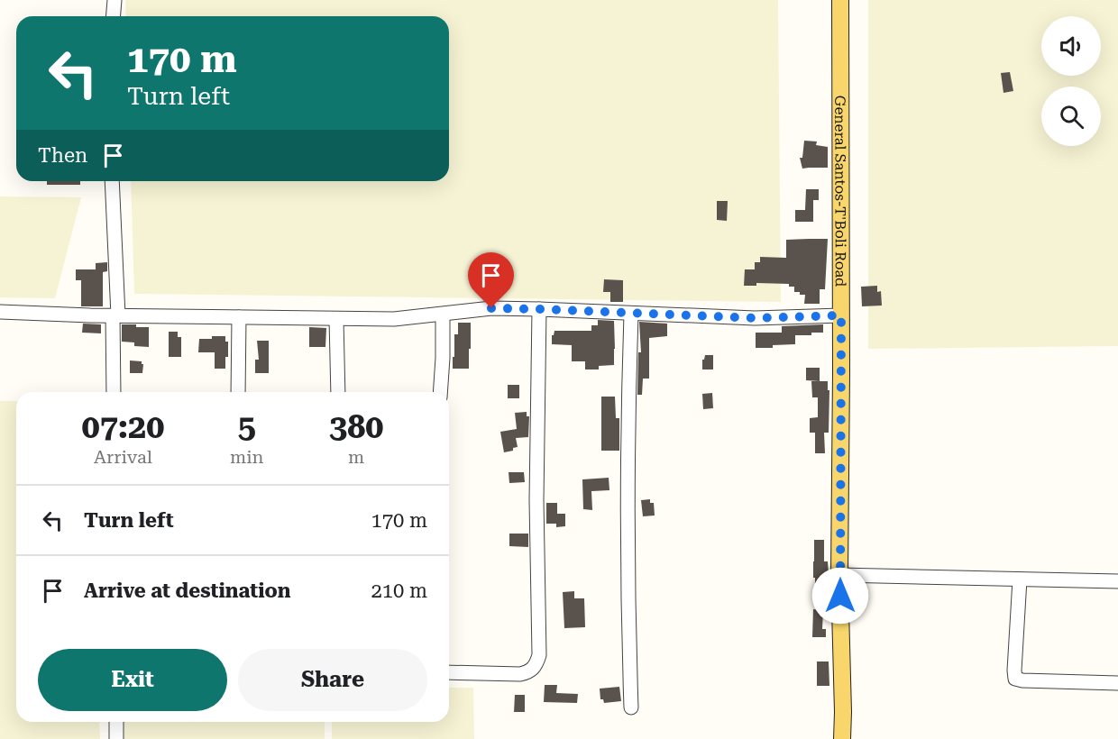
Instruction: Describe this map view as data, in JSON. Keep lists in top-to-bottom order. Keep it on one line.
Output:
{"streets":{"main road":["General Santos-T'Boli Road"]},"page":{"turn":["170 m","Turn left"],"then":"Then","eta":["07:20","Arrival","5","min","380","m"],"list":[{"name":"Turn left","value":"170 m"},{"name":"Arrive at destination","value":"210 m"}],"buttons":["Exit","Share"]}}
